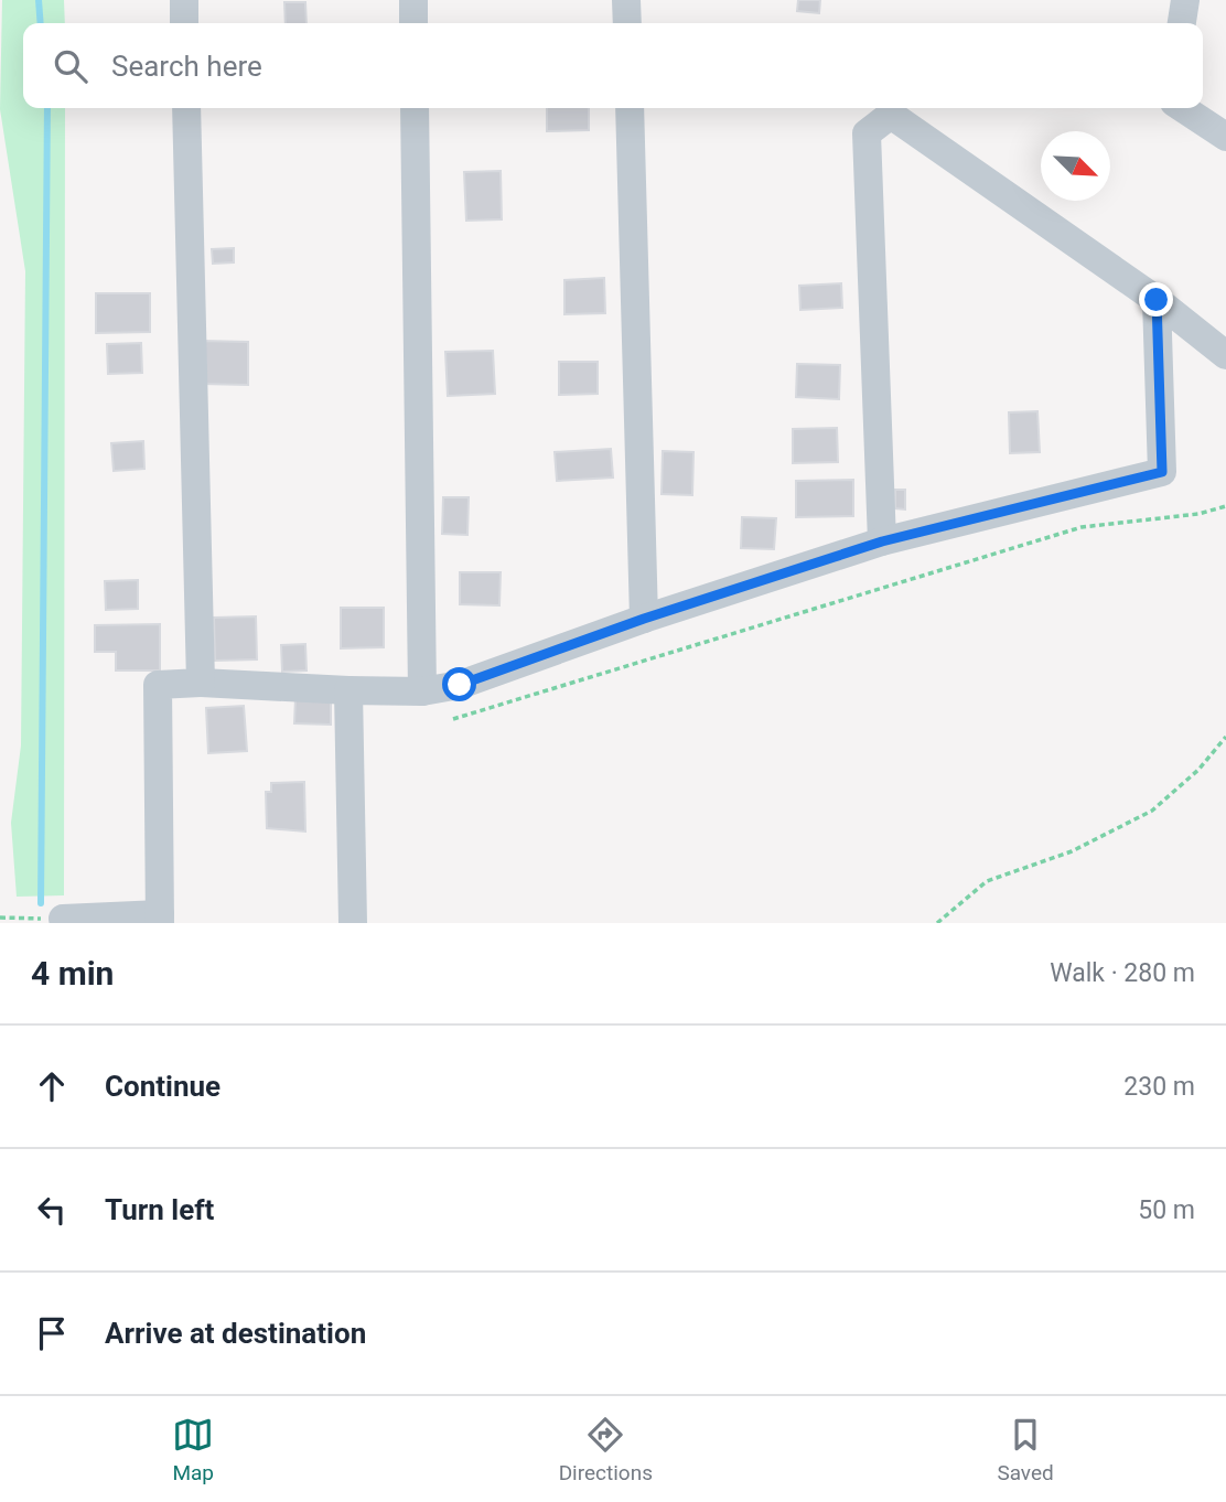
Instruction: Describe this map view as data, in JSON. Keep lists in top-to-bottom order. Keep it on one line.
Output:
{"north":"bottom right","page":{"search":"Search here","heading":["4 min","Walk · 280 m"],"list":[["Continue","230 m"],["Turn left","50 m"],"Arrive at destination"],"nav":["Map","Directions","Saved"]}}
